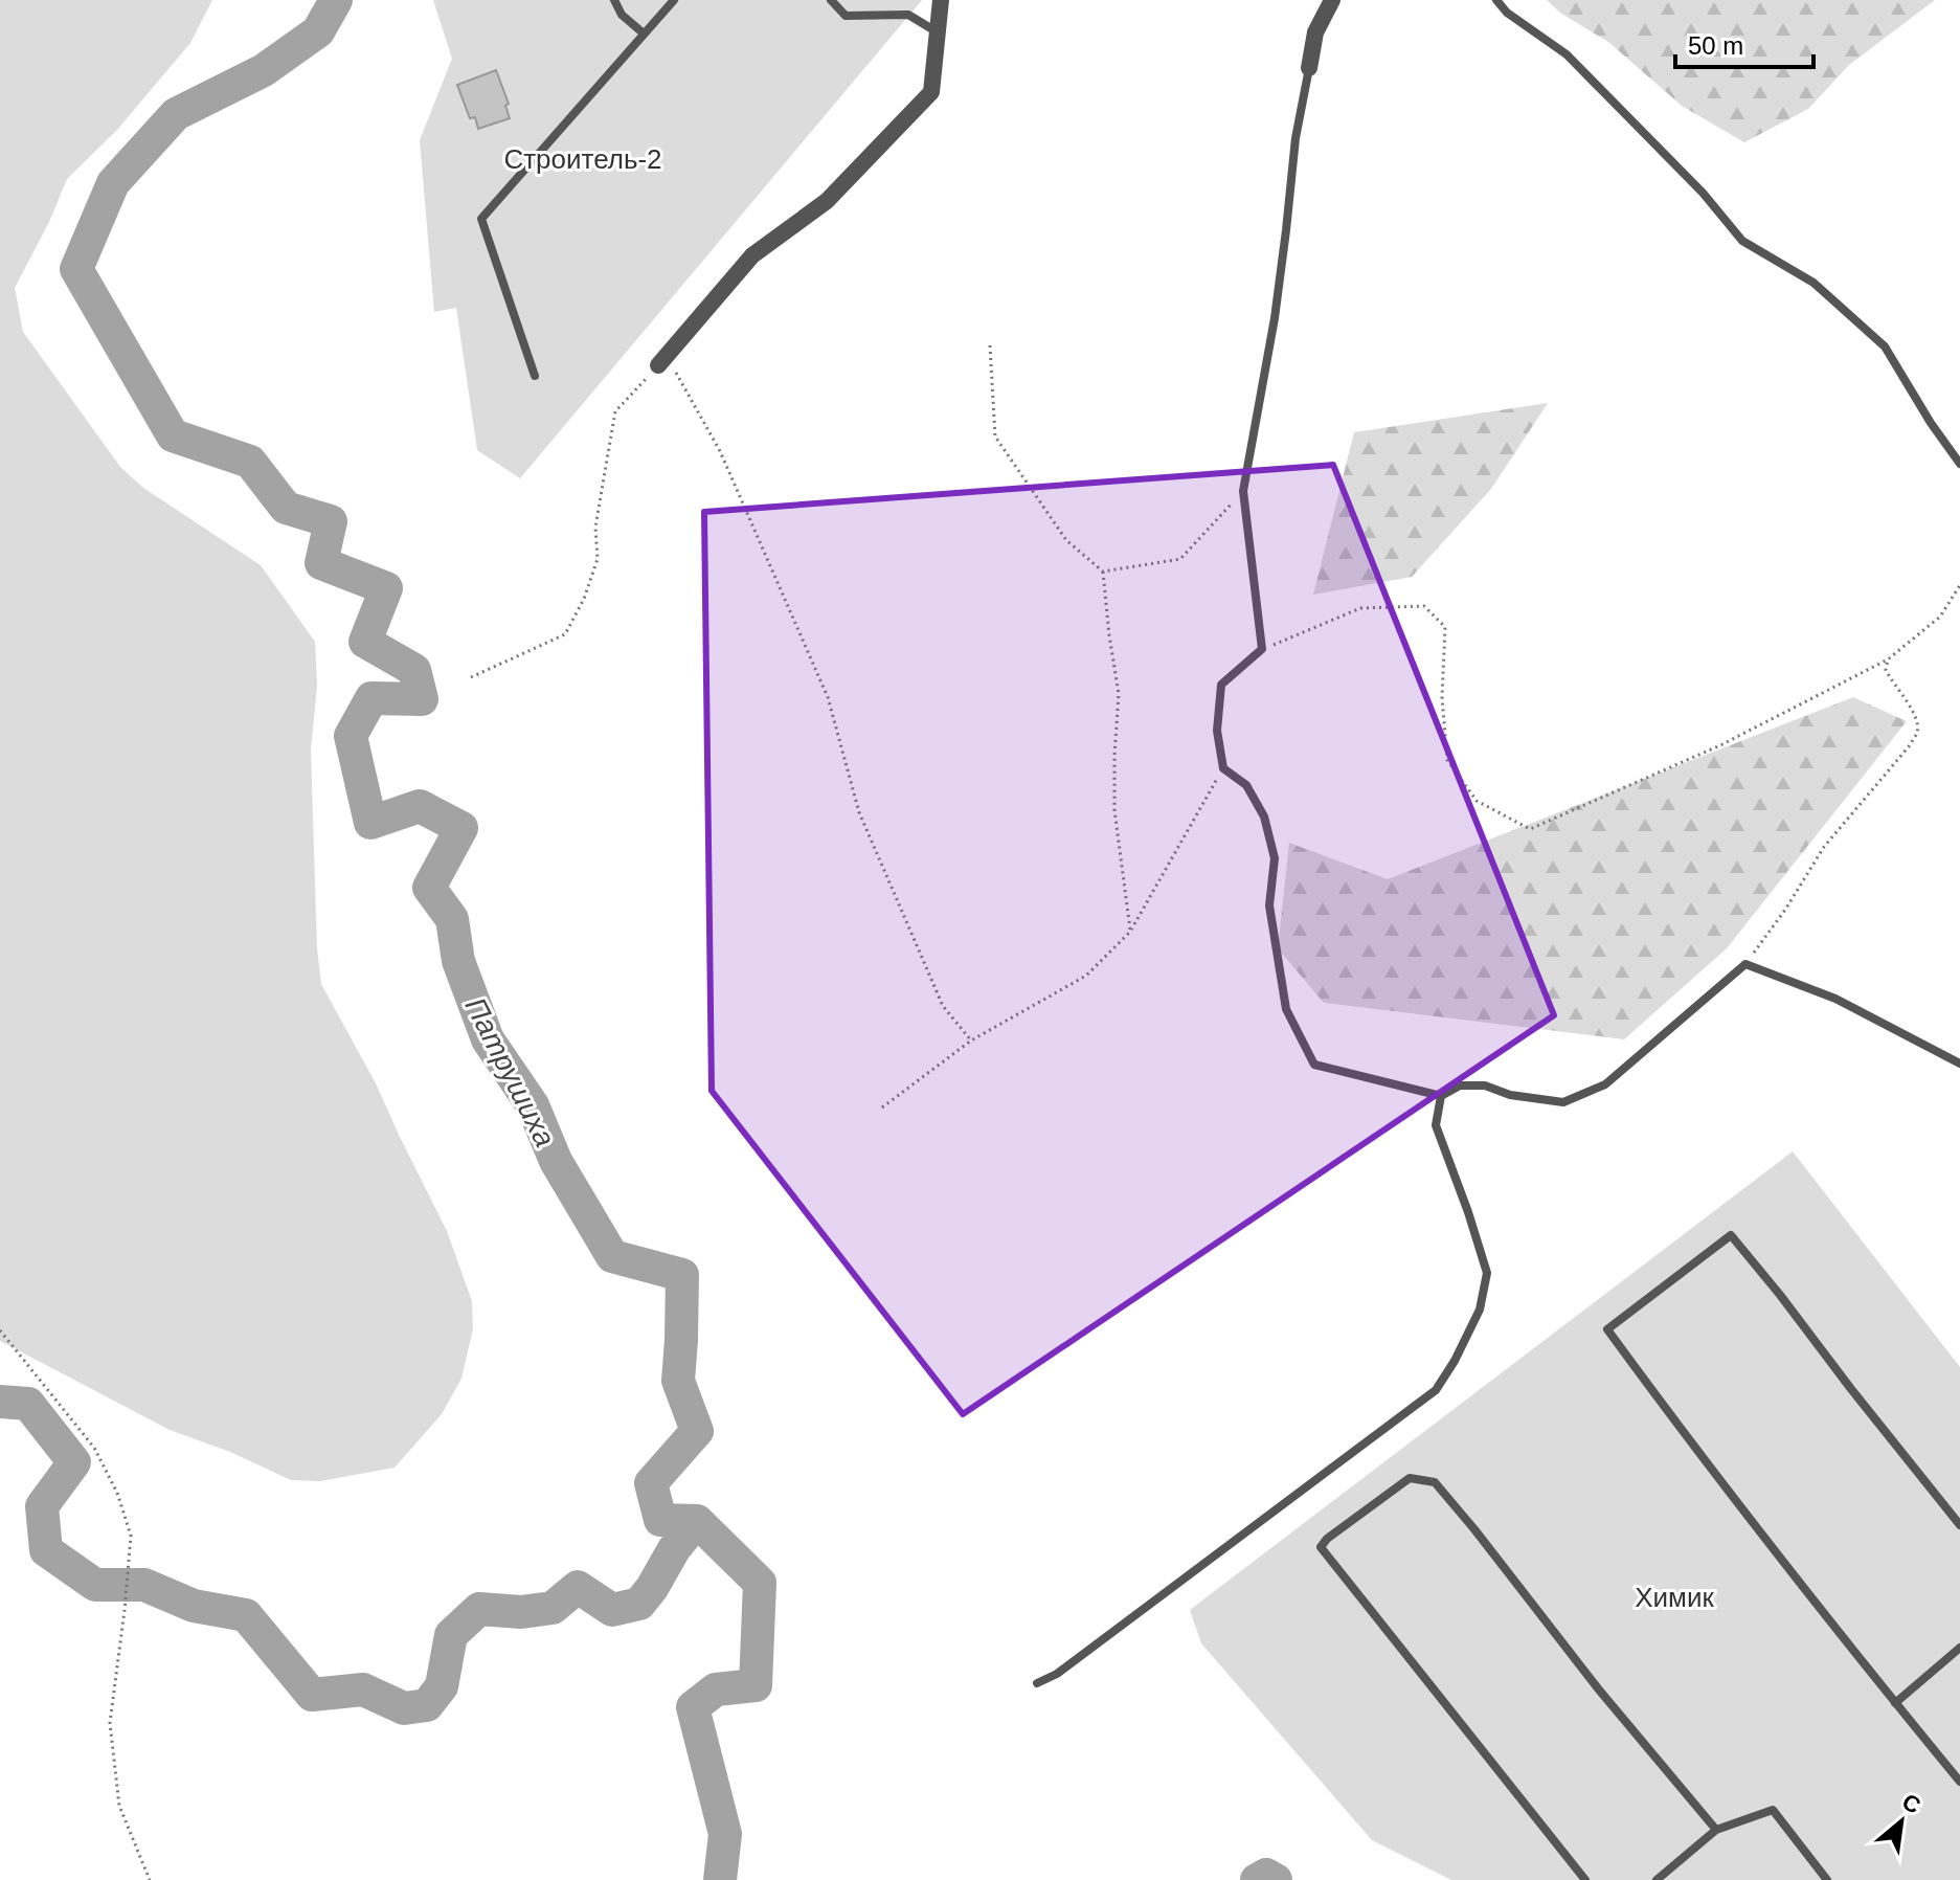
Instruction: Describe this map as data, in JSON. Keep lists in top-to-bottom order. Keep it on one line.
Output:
{"water":["Патрушиха"],"parks":["Строитель-2","Химик"],"scale_bar":"50 m","north":"top right"}
